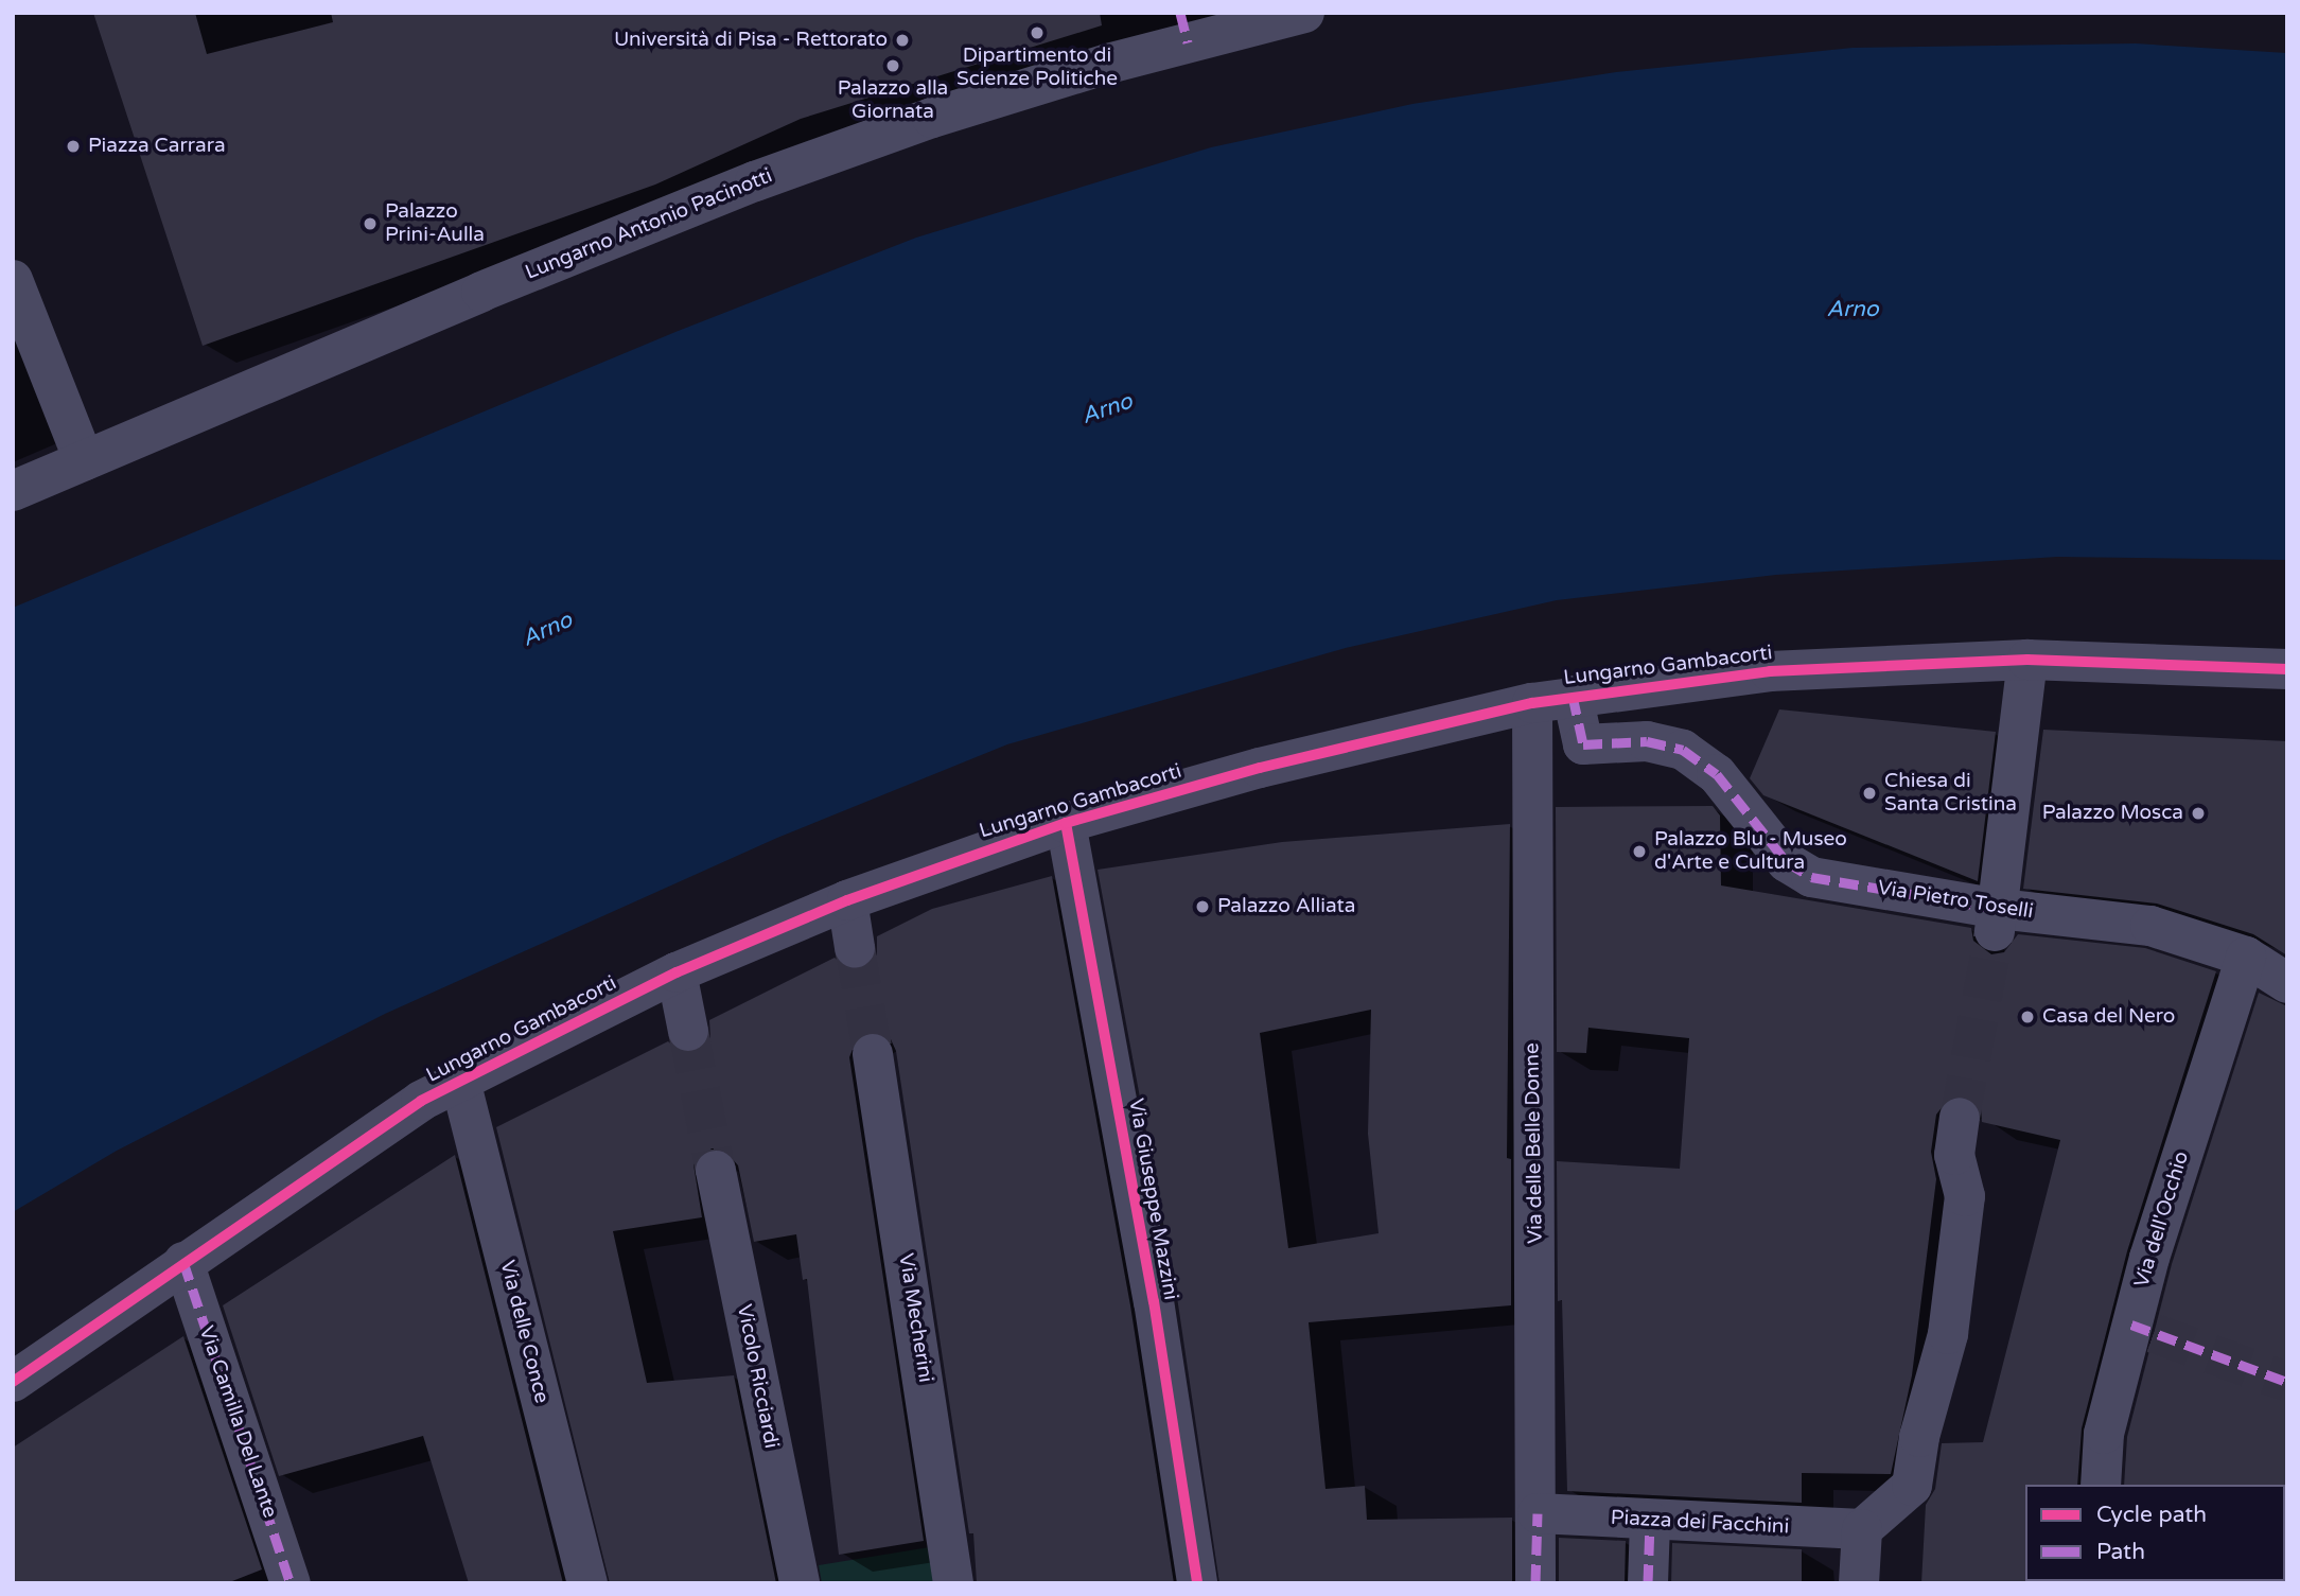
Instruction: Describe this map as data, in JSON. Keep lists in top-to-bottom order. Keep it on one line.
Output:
{"streets":{"street":["Lungarno Antonio Pacinotti","Lungarno Gambacorti","Via Pietro Toselli","Via delle Belle Donne","Via Giuseppe Mazzini","Via dell'Occhio","Via Mecherini","Via delle Conce","Vicolo Ricciardi","Via Camilla Del Lante","Piazza dei Facchini"]},"crossings":[["Lungarno Gambacorti","Via Pietro Toselli"],["Lungarno Gambacorti","Via delle Belle Donne"],["Lungarno Gambacorti","Via Giuseppe Mazzini"],["Lungarno Gambacorti","Via delle Conce"],["Lungarno Gambacorti","Via Camilla Del Lante"],["Via Pietro Toselli","Via dell'Occhio"],["Via delle Belle Donne","Piazza dei Facchini"]],"water":["Arno"],"places":["Dipartimento di Scienze Politiche","Università di Pisa - Rettorato","Palazzo alla Giornata","Piazza Carrara","Palazzo Prini-Aulla","Chiesa di Santa Cristina","Palazzo Mosca","Palazzo Blu - Museo d'Arte e Cultura","Palazzo Alliata","Casa del Nero"],"legend":["Cycle path","Path"]}
